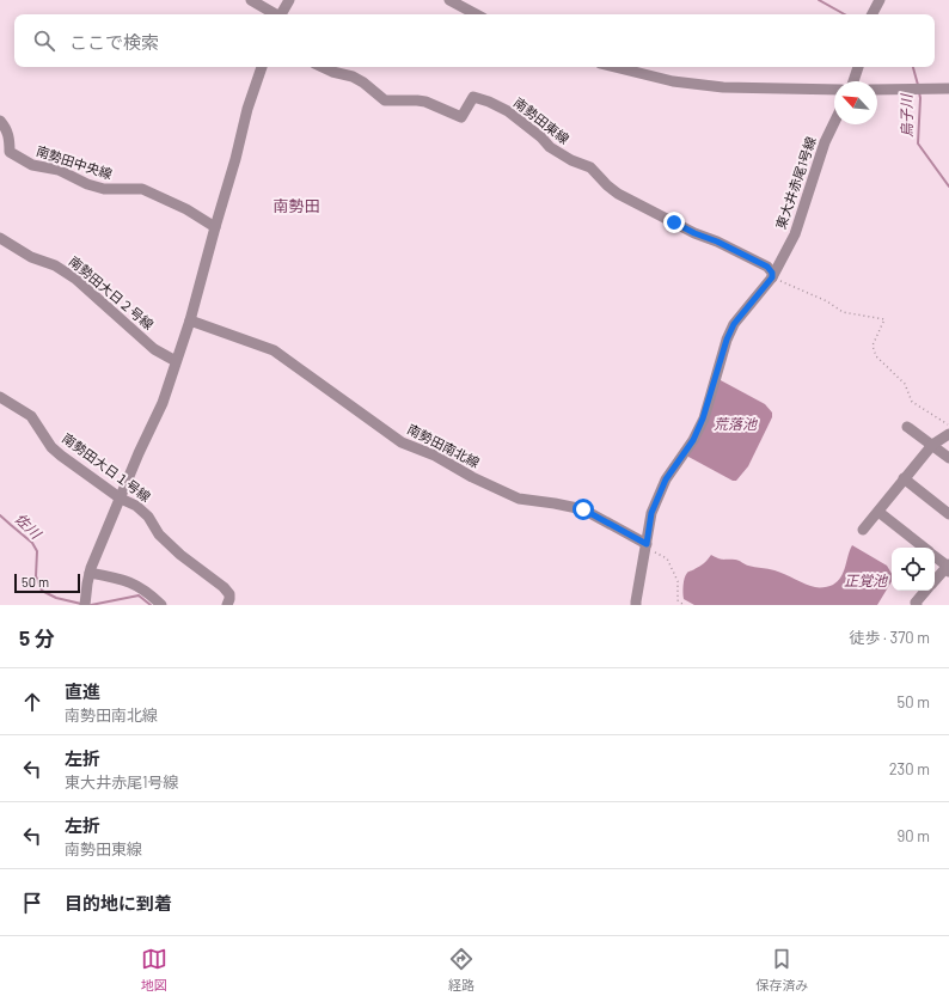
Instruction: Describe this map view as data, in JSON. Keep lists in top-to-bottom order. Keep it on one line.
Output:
{"streets":{"street":["南勢田東線","南勢田中央線","東大井赤尾1号線","南勢田大日２号線","南勢田南北線","南勢田大日１号線"]},"crossings":[["南勢田東線","東大井赤尾1号線"],["東大井赤尾1号線","南勢田南北線"]],"districts":["南勢田"],"water":["烏子川","荒落池","佐川","正覚池"],"scale_bar":"50 m","north":"top left","page":{"search":"ここで検索","scale":"50 m","heading":["5 分","徒歩 · 370 m"],"list":[["直進","南勢田南北線","50 m"],["左折","東大井赤尾1号線","230 m"],["左折","南勢田東線","90 m"],"目的地に到着"],"nav":["地図","経路","保存済み"]}}
